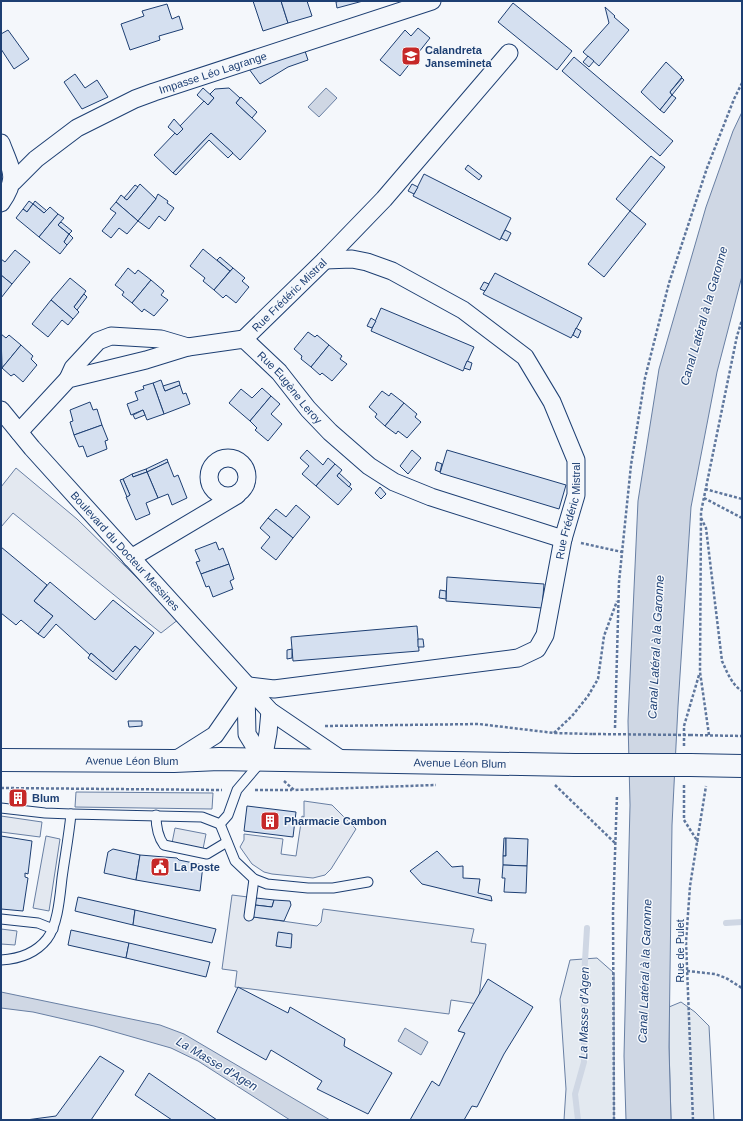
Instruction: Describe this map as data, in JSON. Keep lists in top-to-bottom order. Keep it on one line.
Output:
{"streets":{"main road":["Avenue Léon Blum"],"street":["Impasse Léo Lagrange","Rue Frédéric Mistral","Rue Eugène Leroy","Boulevard du Docteur Messines"],"path":["Rue de Pulet"]},"crossings":[["Rue Frédéric Mistral","Rue Eugène Leroy"],["Rue Frédéric Mistral","Boulevard du Docteur Messines"]],"water":["Canal Latéral à la Garonne","La Masse d'Agen"],"places":{"school or university":["Calandreta Jansemineta"],"building":["Blum","Pharmacie Cambon"],"public building":["La Poste"]}}
